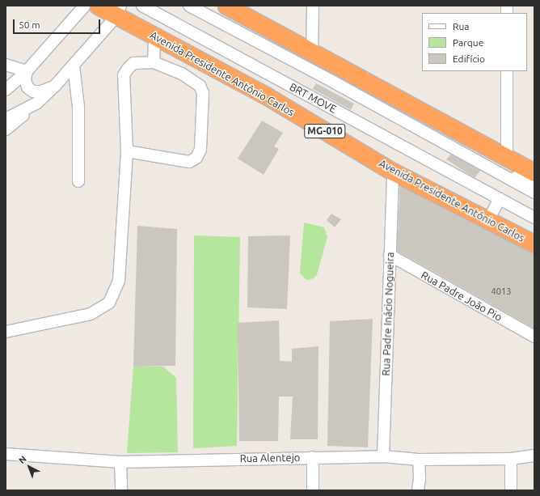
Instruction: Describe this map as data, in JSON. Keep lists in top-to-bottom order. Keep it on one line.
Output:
{"streets":{"highway":["Avenida Presidente Antônio Carlos","MG-010"],"street":["BRT MOVE","Rua Padre João Pio","Rua Padre Inácio Nogueira","Rua Alentejo"]},"crossings":[["Avenida Presidente Antônio Carlos","Rua Padre Inácio Nogueira"],["Rua Padre João Pio","Rua Padre Inácio Nogueira"],["Rua Padre Inácio Nogueira","Rua Alentejo"]],"house_numbers":["4013"],"legend":["Rua","Parque","Edifício"],"scale_bar":"50 m","north":"top left"}
